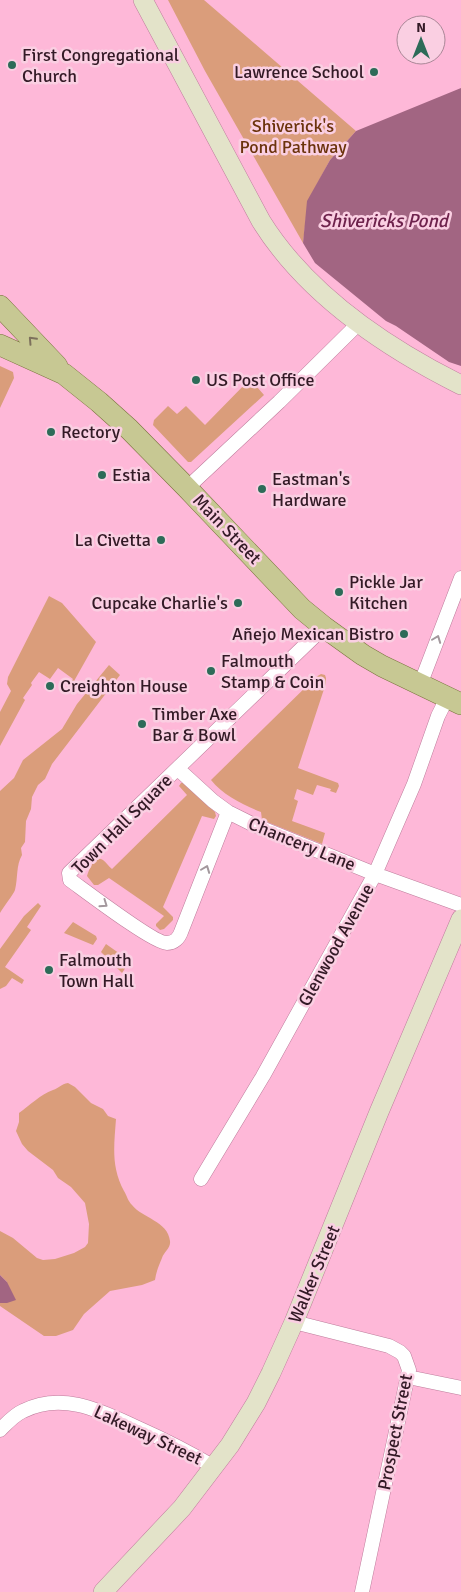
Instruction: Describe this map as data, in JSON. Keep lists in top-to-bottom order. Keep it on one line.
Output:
{"streets":{"main road":["Main Street"],"street":["Town Hall Square","Chancery Lane","Glenwood Avenue","Walker Street","Prospect Street","Lakeway Street"]},"crossings":[["Main Street","Town Hall Square"],["Main Street","Glenwood Avenue"],["Town Hall Square","Chancery Lane"],["Chancery Lane","Glenwood Avenue"],["Walker Street","Prospect Street"],["Walker Street","Lakeway Street"]],"water":["Shivericks Pond"],"parks":["Shiverick's Pond Pathway"],"places":["First Congregational Church","Lawrence School","US Post Office","Rectory","Estia","Eastman's Hardware","La Civetta","Pickle Jar Kitchen","Cupcake Charlie's","Añejo Mexican Bistro","Falmouth Stamp & Coin","Creighton House","Timber Axe Bar & Bowl","Falmouth Town Hall"],"north":"top"}
